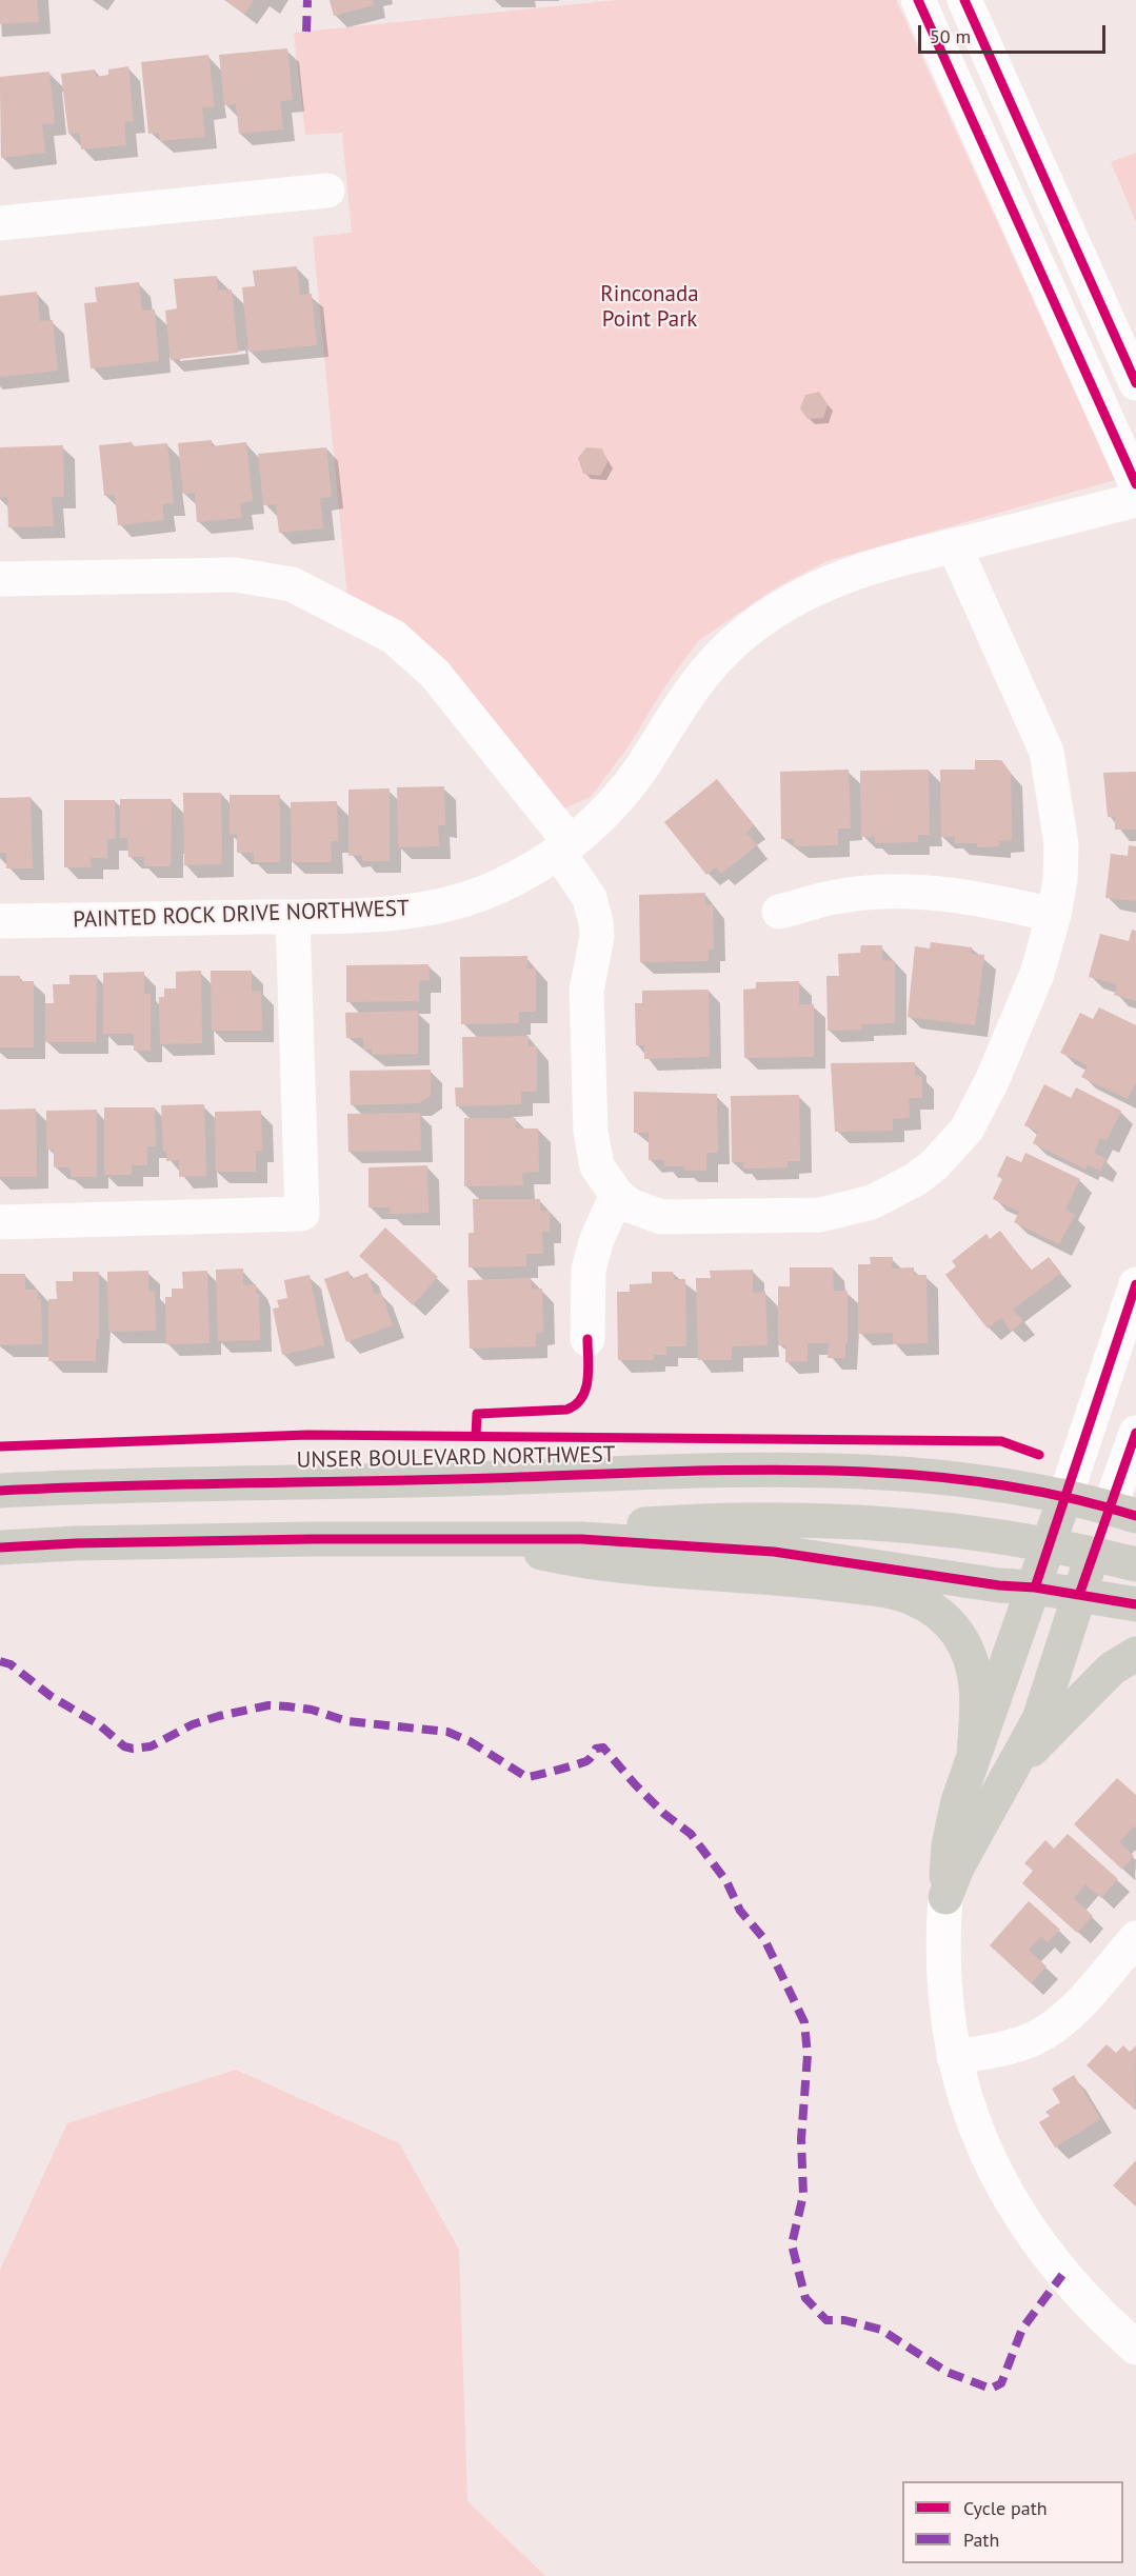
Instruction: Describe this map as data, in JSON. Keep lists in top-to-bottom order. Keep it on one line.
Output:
{"streets":{"main road":["UNSER BOULEVARD NORTHWEST"],"street":["PAINTED ROCK DRIVE NORTHWEST"]},"parks":["Rinconada Point Park"],"legend":["Cycle path","Path"],"scale_bar":"50 m"}
